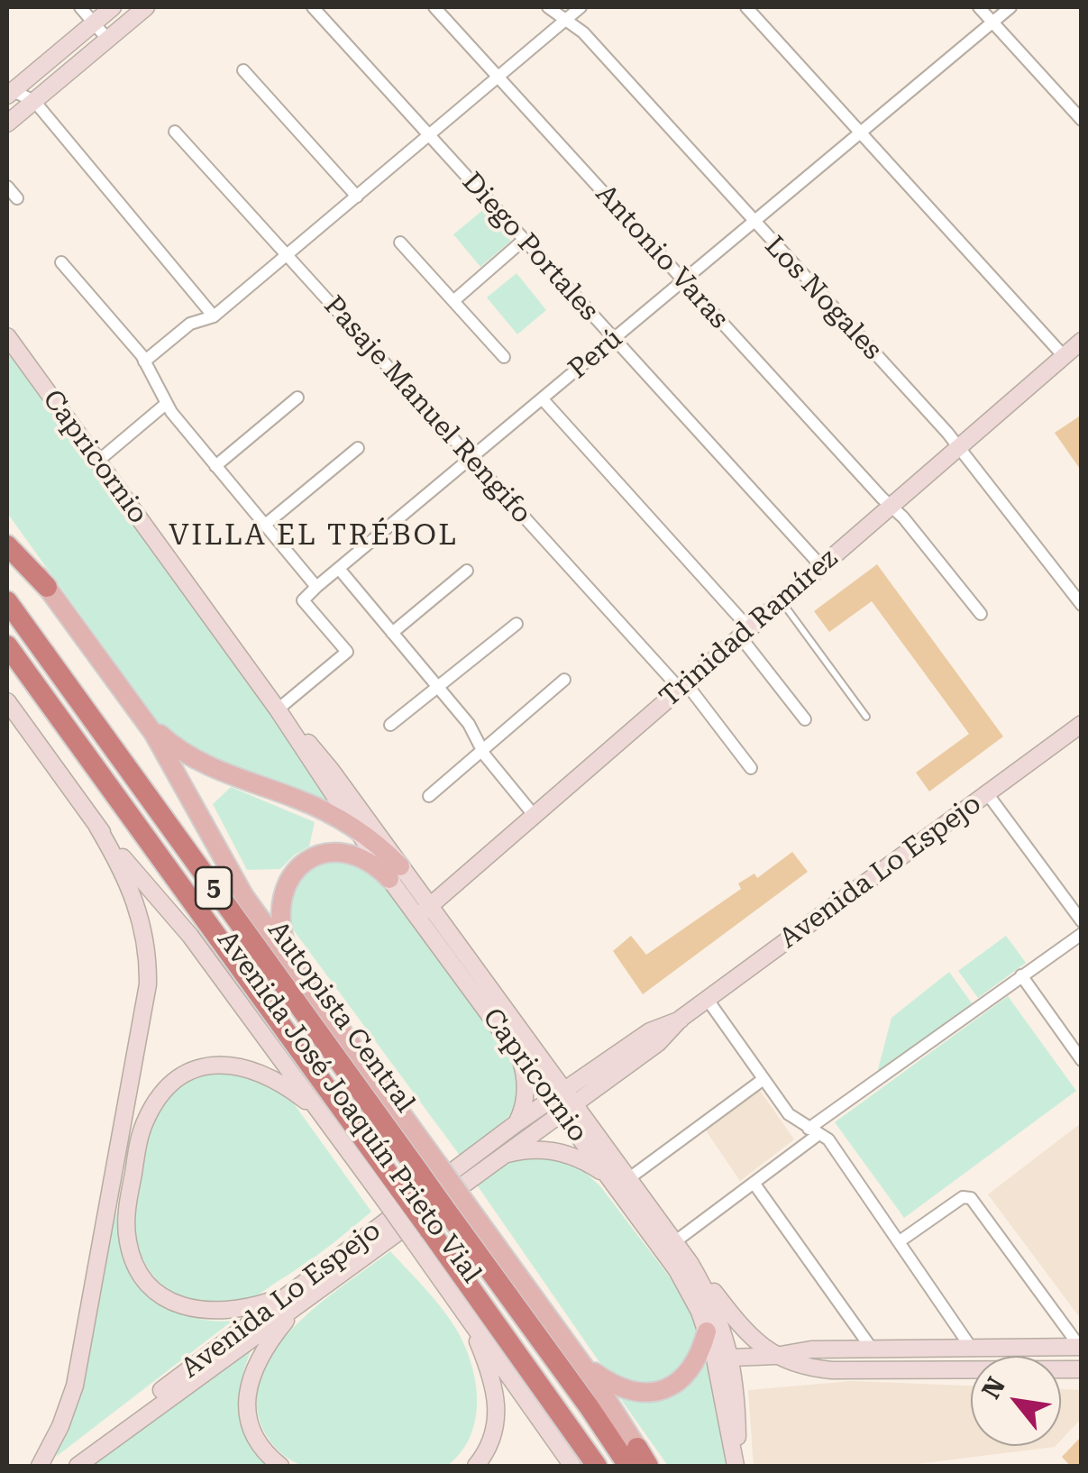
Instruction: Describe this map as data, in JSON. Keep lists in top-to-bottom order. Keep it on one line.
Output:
{"streets":{"highway":["5","Autopista Central"],"main road":["Capricornio","Trinidad Ramírez","Avenida Lo Espejo","Avenida José Joaquín Prieto Vial"],"street":["Diego Portales","Antonio Varas","Los Nogales","Perú","Pasaje Manuel Rengifo"]},"crossings":[["Diego Portales","Perú"],["Diego Portales","Trinidad Ramírez"],["Antonio Varas","Perú"],["Antonio Varas","Trinidad Ramírez"],["Los Nogales","Perú"],["Los Nogales","Trinidad Ramírez"],["Perú","Pasaje Manuel Rengifo"],["Pasaje Manuel Rengifo","Trinidad Ramírez"],["Capricornio","Trinidad Ramírez"],["Capricornio","Avenida Lo Espejo"],["Autopista Central","Avenida José Joaquín Prieto Vial"]],"districts":["VILLA EL TRÉBOL"],"north":"top left"}
